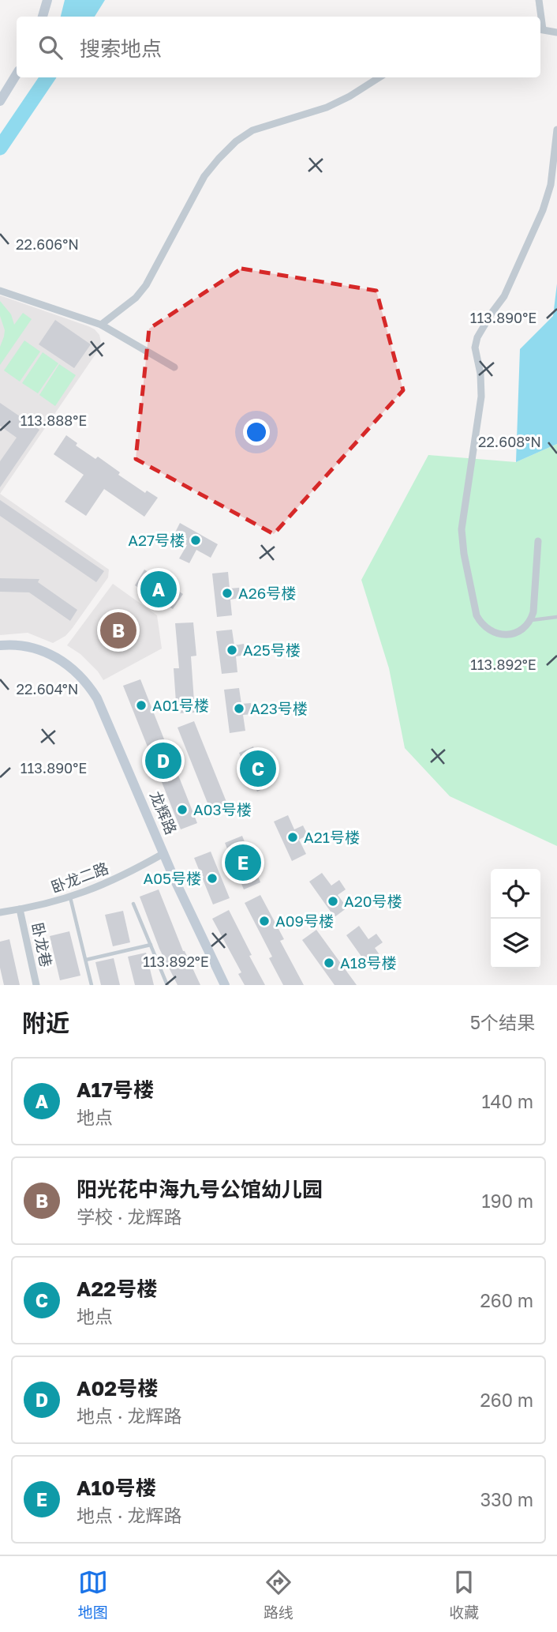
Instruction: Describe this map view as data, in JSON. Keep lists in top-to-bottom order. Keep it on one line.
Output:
{"streets":{"street":["龙辉路","卧龙二路","卧龙巷"]},"crossings":[["龙辉路","卧龙二路"],["卧龙二路","卧龙巷"]],"places":["A27号楼","A26号楼","A25号楼","A01号楼","A23号楼","A03号楼","A21号楼","A05号楼","A20号楼","A09号楼","A18号楼"],"page":{"search":"搜索地点","pins":["A","B","D","C","E"],"heading":["附近","5个结果"],"list":[{"mark":"A","name":"A17号楼","note":"地点","value":"140 m"},{"mark":"B","name":"阳光花中海九号公馆幼儿园","note":"学校 · 龙辉路","value":"190 m"},{"mark":"C","name":"A22号楼","note":"地点","value":"260 m"},{"mark":"D","name":"A02号楼","note":"地点 · 龙辉路","value":"260 m"},{"mark":"E","name":"A10号楼","note":"地点 · 龙辉路","value":"330 m"}],"nav":["地图","路线","收藏"]},"coordinates":["22.606°N","113.890°E","113.888°E","22.608°N","113.892°E","22.604°N"]}
